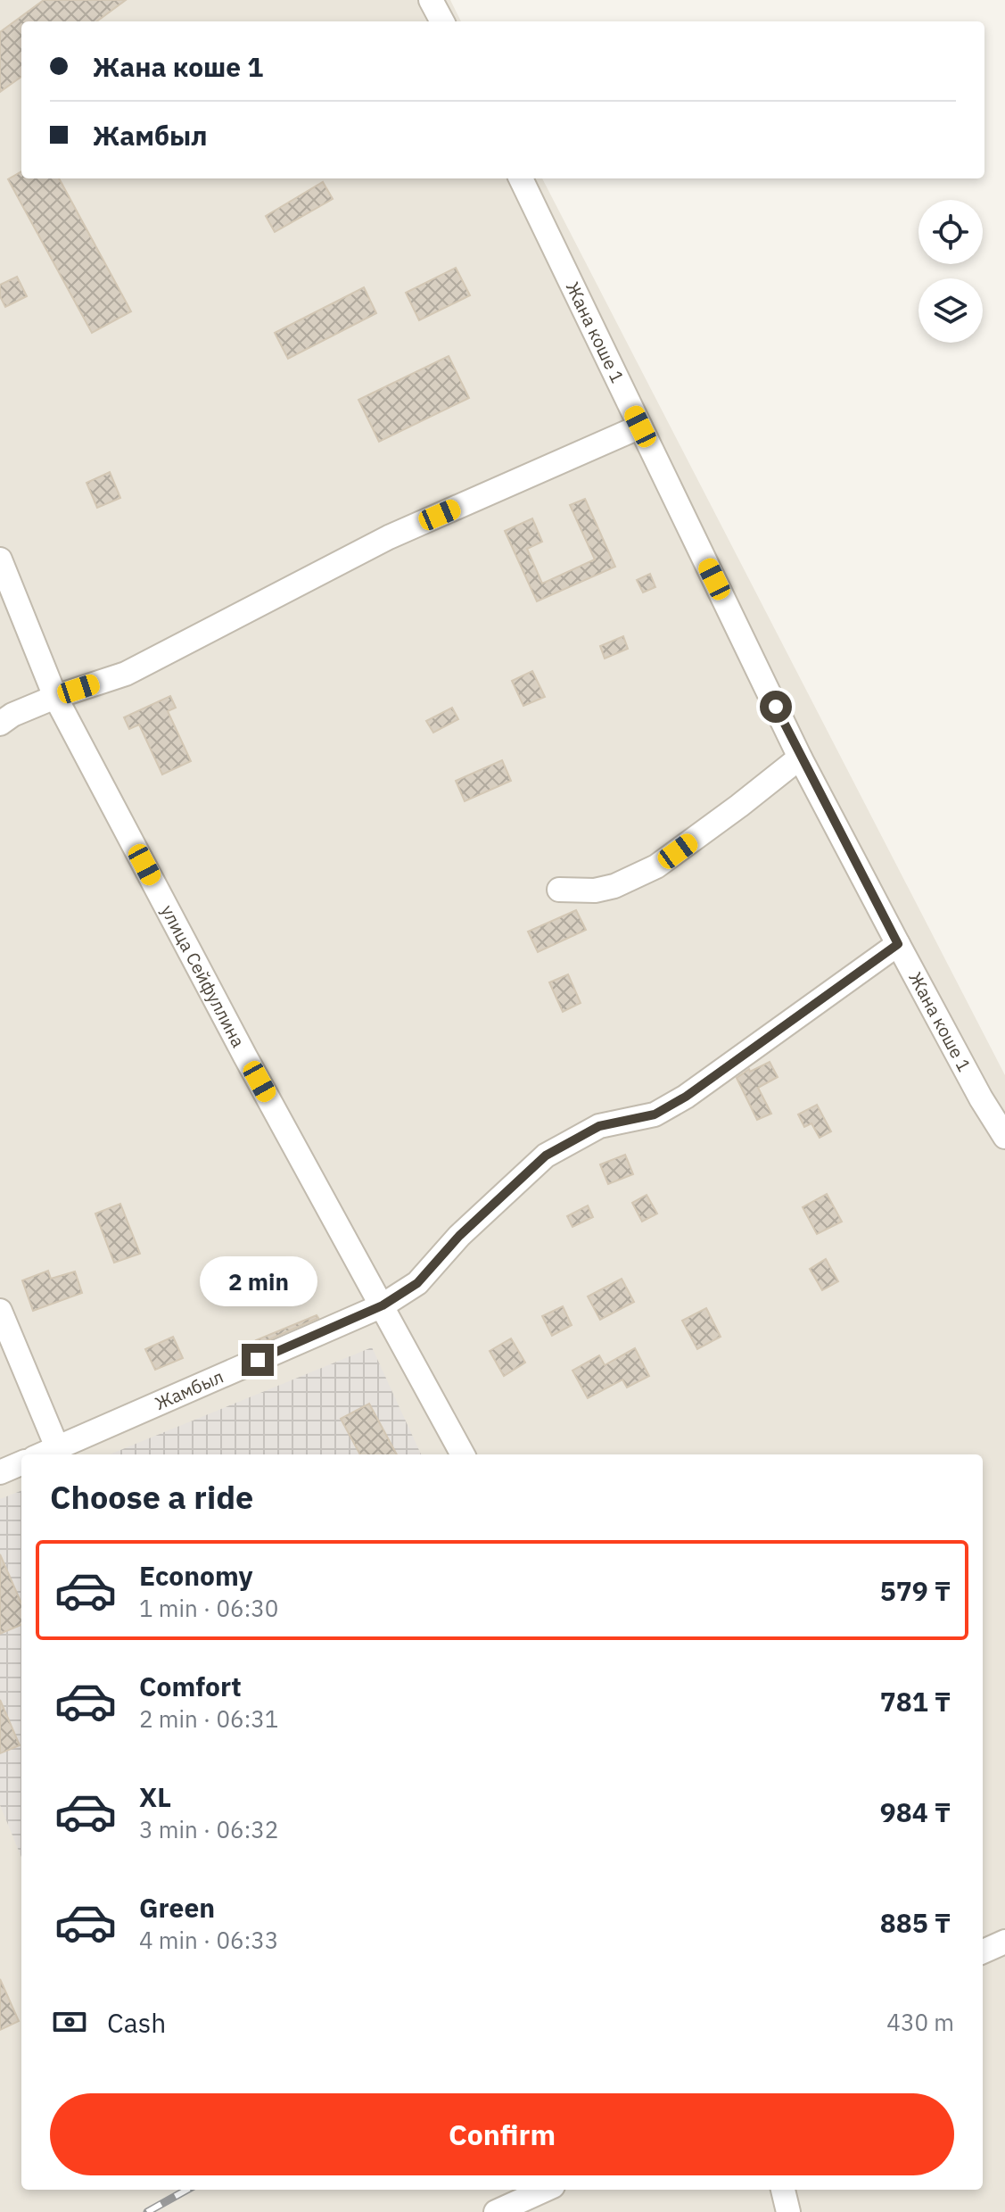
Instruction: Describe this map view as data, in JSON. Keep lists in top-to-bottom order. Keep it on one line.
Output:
{"streets":{"street":["Жана коше 1","улица Сейфуллина","Жамбыл"]},"crossings":[["Жана коше 1","Жамбыл"],["улица Сейфуллина","Жамбыл"]],"page":{"banner":["Жана коше 1","Жамбыл"],"bubble":"2 min","heading":"Choose a ride","list":[{"name":"Economy","note":"1 min · 06:30","value":"579 ₸"},{"name":"Comfort","note":"2 min · 06:31","value":"781 ₸"},{"name":"XL","note":"3 min · 06:32","value":"984 ₸"},{"name":"Green","note":"4 min · 06:33","value":"885 ₸"}],"pay":["Cash","430 m"],"buttons":"Confirm"}}
